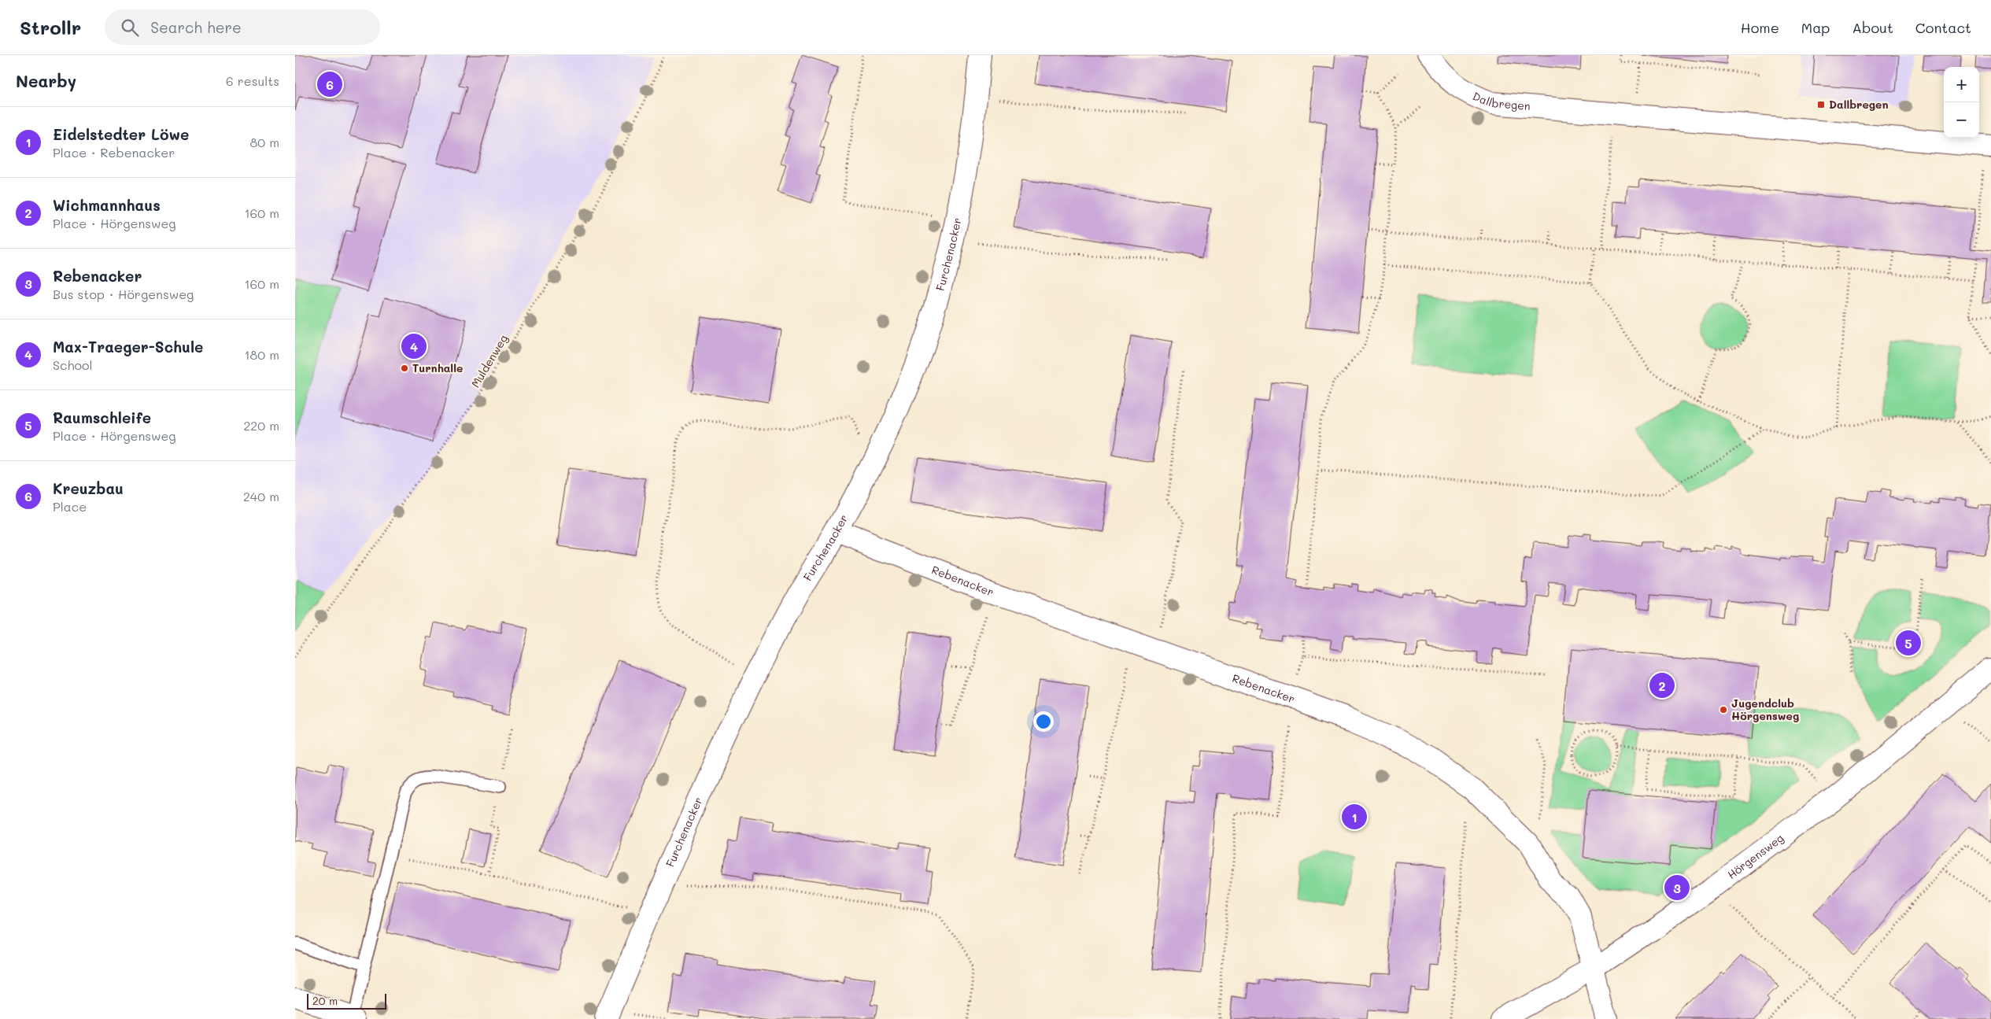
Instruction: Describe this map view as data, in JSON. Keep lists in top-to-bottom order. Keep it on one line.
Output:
{"streets":{"street":["Dallbregen","Furchenacker","Rebenacker","Hörgensweg"],"path":["Muldenweg"]},"crossings":[["Furchenacker","Rebenacker"],["Rebenacker","Hörgensweg"]],"places":{"transit":["Dallbregen"],"other":["Turnhalle","Jugendclub Hörgensweg"]},"scale_bar":"20 m","page":{"header":"Strollr","search":"Search here","nav":["Home","Map","About","Contact"],"heading":["Nearby","6 results"],"map_buttons":["+","−"],"pins":["6","4","5","2","1","3"],"list":[{"mark":"1","name":"Eidelstedter Löwe","note":"Place · Rebenacker","value":"80 m"},{"mark":"2","name":"Wichmannhaus","note":"Place · Hörgensweg","value":"160 m"},{"mark":"3","name":"Rebenacker","note":"Bus stop · Hörgensweg","value":"160 m"},{"mark":"4","name":"Max-Traeger-Schule","note":"School","value":"180 m"},{"mark":"5","name":"Raumschleife","note":"Place · Hörgensweg","value":"220 m"},{"mark":"6","name":"Kreuzbau","note":"Place","value":"240 m"}],"scale":"20 m"}}
